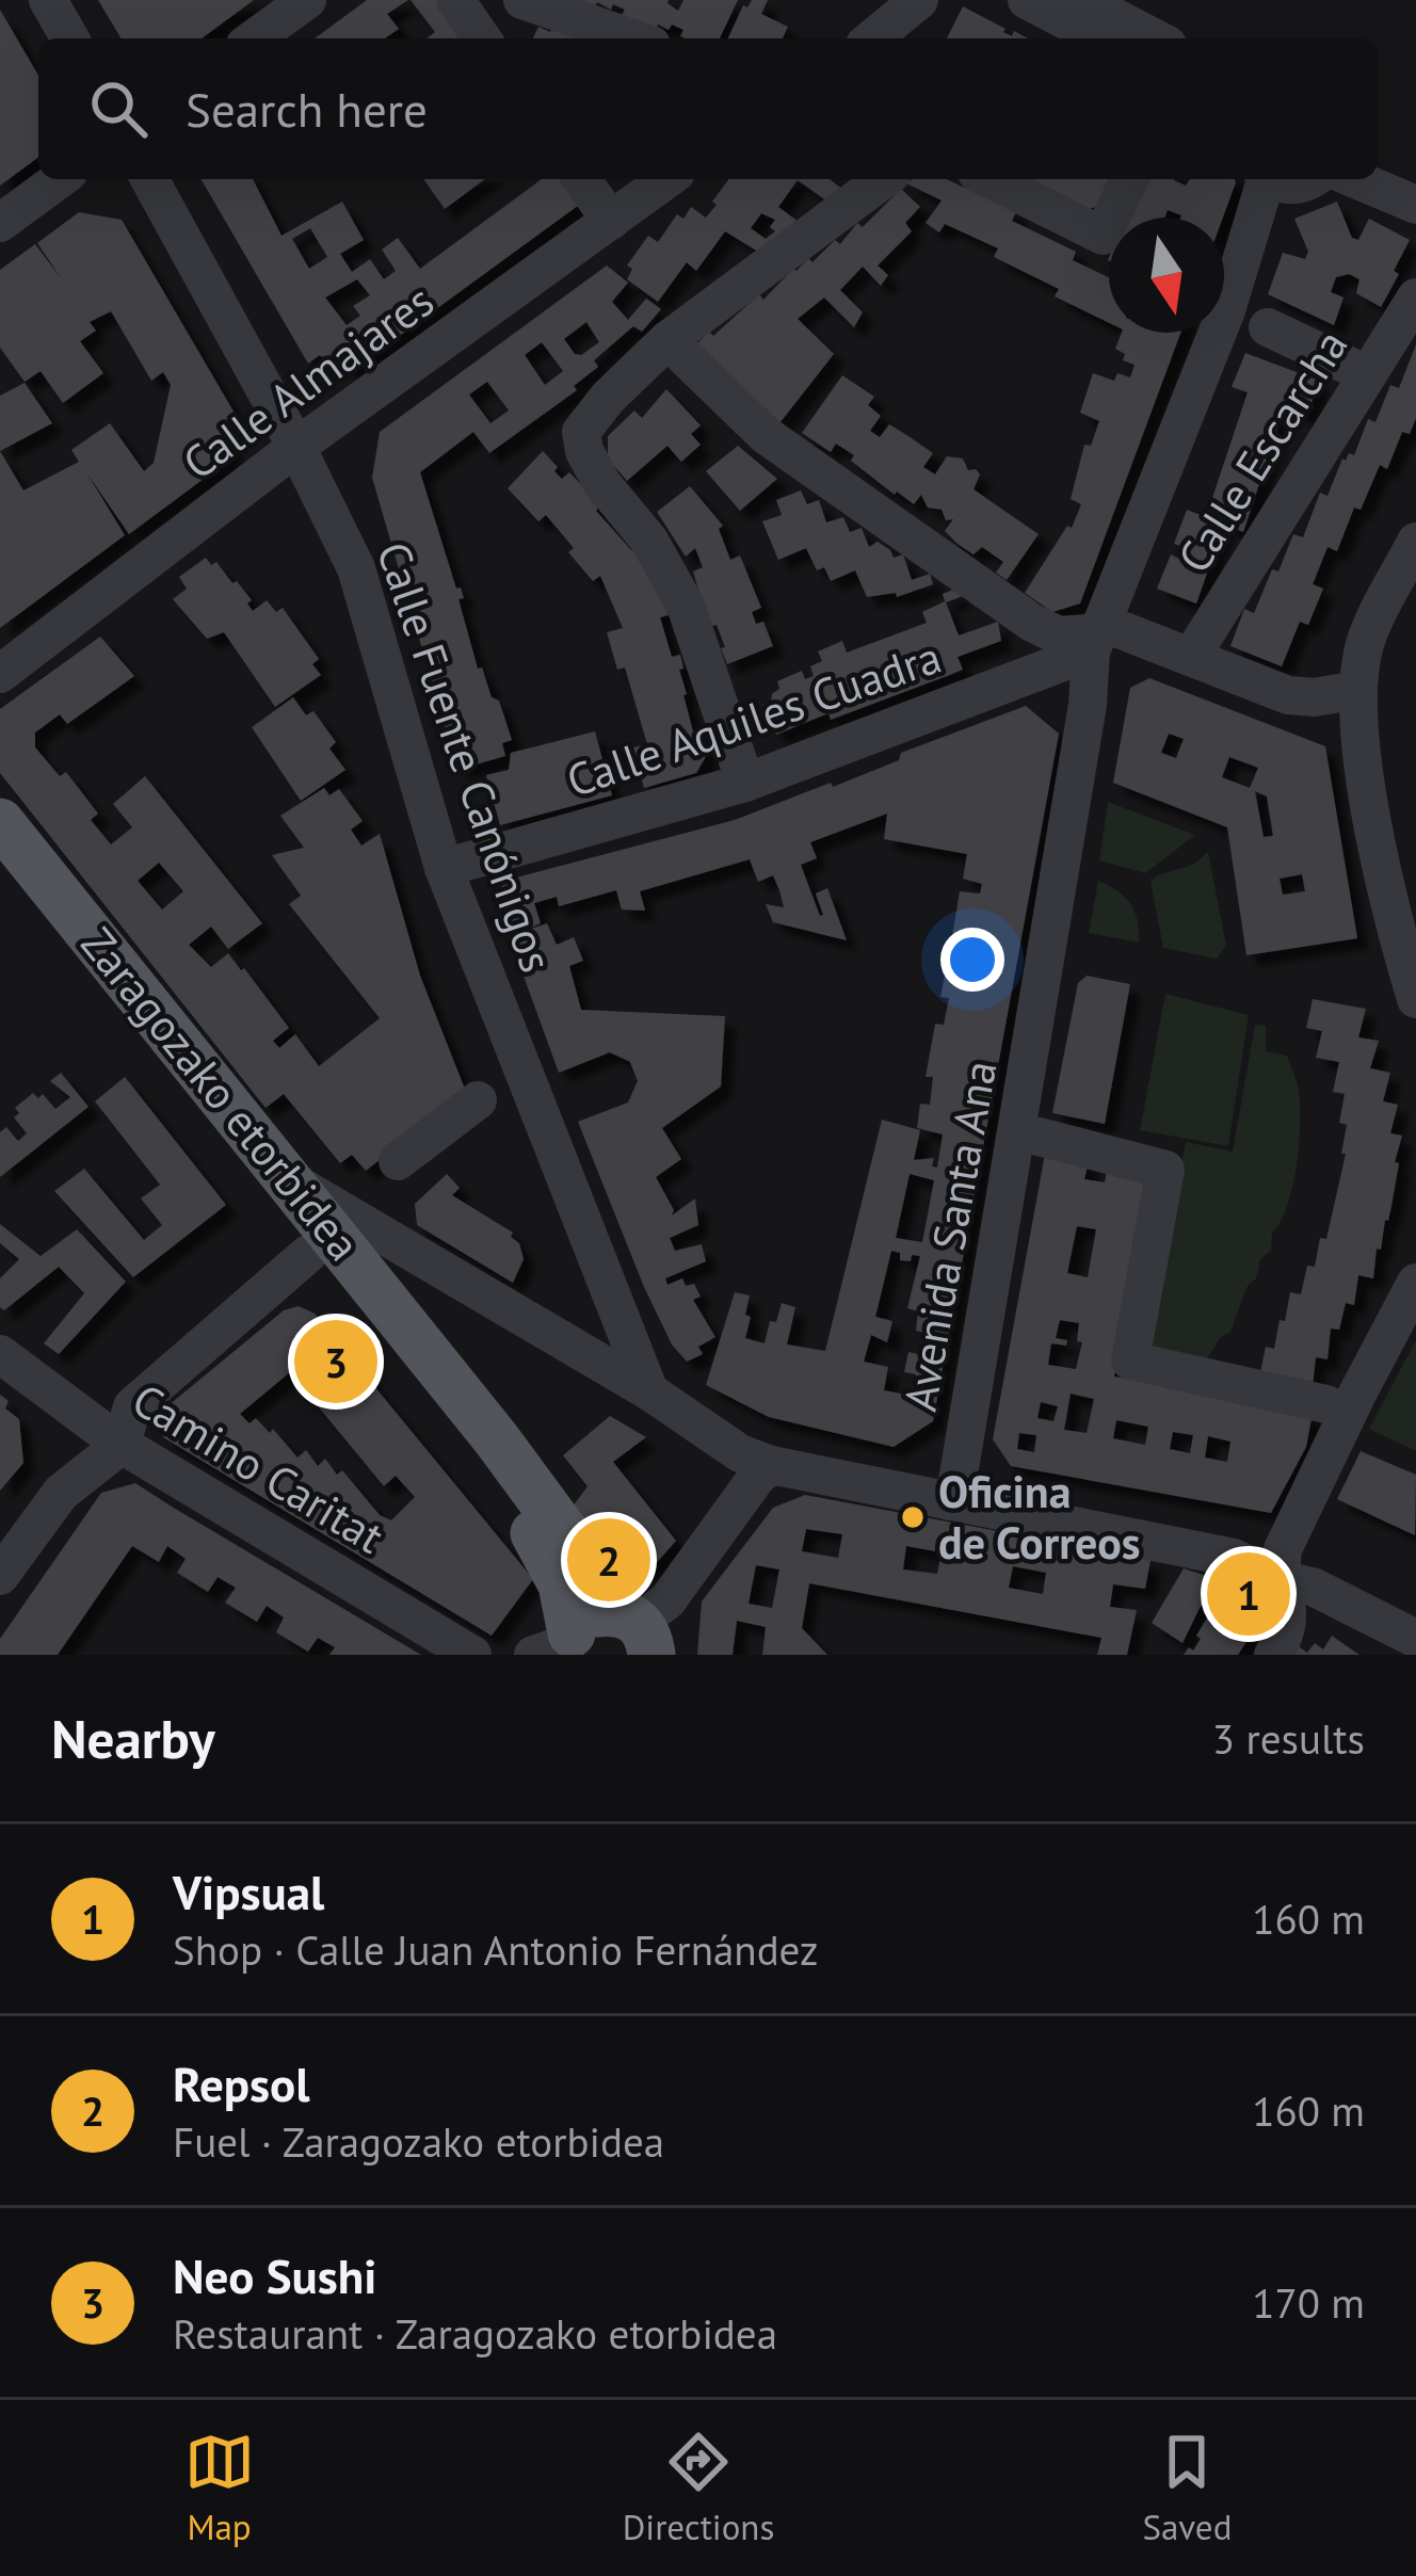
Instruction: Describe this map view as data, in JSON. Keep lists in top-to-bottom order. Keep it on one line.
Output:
{"streets":{"main road":["Zaragozako etorbidea"],"street":["Calle Almajares","Calle Escarcha","Calle Aquiles Cuadra","Calle Fuente Canónigos","Avenida Santa Ana","Camino Caritat"]},"crossings":[["Calle Almajares","Calle Fuente Canónigos"],["Calle Aquiles Cuadra","Calle Fuente Canónigos"],["Calle Aquiles Cuadra","Avenida Santa Ana"]],"places":["Oficina de Correos"],"north":"bottom","page":{"search":"Search here","pins":["3","2","1"],"heading":["Nearby","3 results"],"list":[{"mark":"1","name":"Vipsual","note":"Shop · Calle Juan Antonio Fernández","value":"160 m"},{"mark":"2","name":"Repsol","note":"Fuel · Zaragozako etorbidea","value":"160 m"},{"mark":"3","name":"Neo Sushi","note":"Restaurant · Zaragozako etorbidea","value":"170 m"}],"nav":["Map","Directions","Saved"]}}
